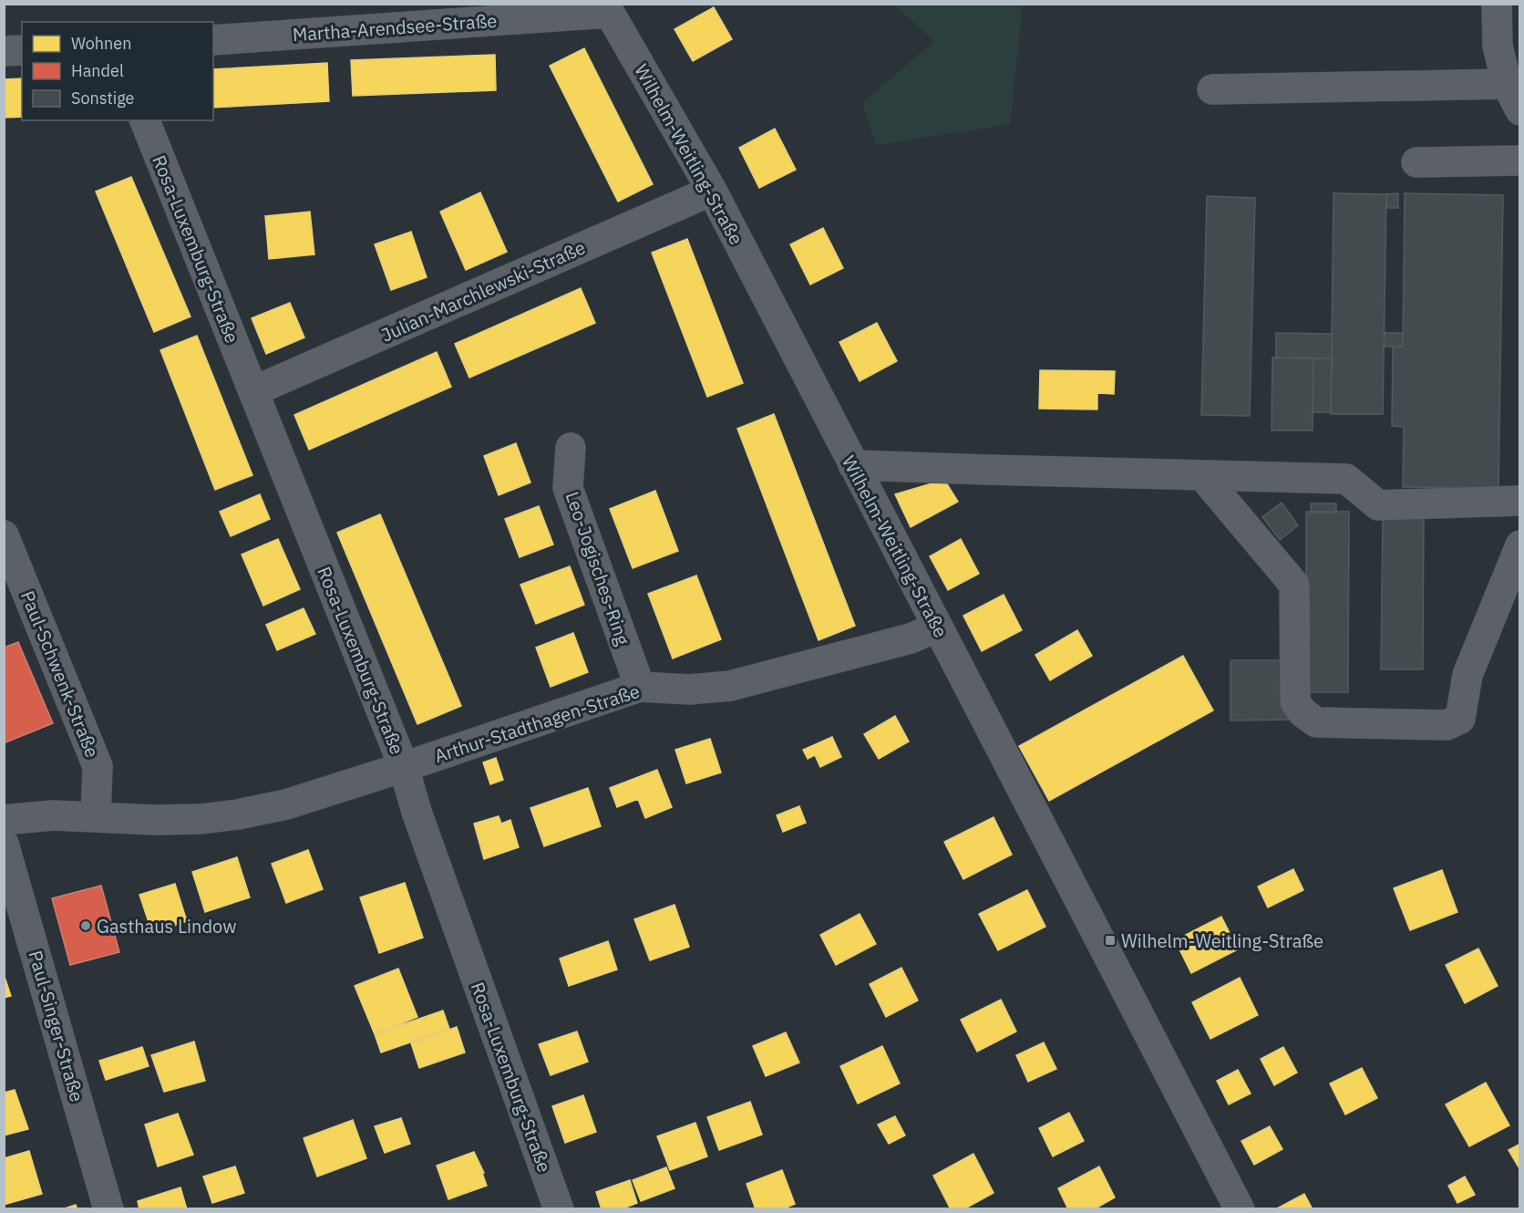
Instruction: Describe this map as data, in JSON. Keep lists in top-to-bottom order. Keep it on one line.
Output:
{"streets":{"street":["Martha-Arendsee-Straße","Wilhelm-Weitling-Straße","Rosa-Luxemburg-Straße","Julian-Marchlewski-Straße","Leo-Jogisches-Ring","Paul-Schwenk-Straße","Arthur-Stadthagen-Straße","Paul-Singer-Straße"]},"crossings":[["Martha-Arendsee-Straße","Wilhelm-Weitling-Straße"],["Wilhelm-Weitling-Straße","Julian-Marchlewski-Straße"],["Wilhelm-Weitling-Straße","Arthur-Stadthagen-Straße"],["Rosa-Luxemburg-Straße","Julian-Marchlewski-Straße"],["Rosa-Luxemburg-Straße","Arthur-Stadthagen-Straße"],["Leo-Jogisches-Ring","Arthur-Stadthagen-Straße"],["Paul-Schwenk-Straße","Arthur-Stadthagen-Straße"]],"places":{"other":["Gasthaus Lindow"],"transit":["Wilhelm-Weitling-Straße"]},"legend":["Wohnen","Handel","Sonstige"]}
